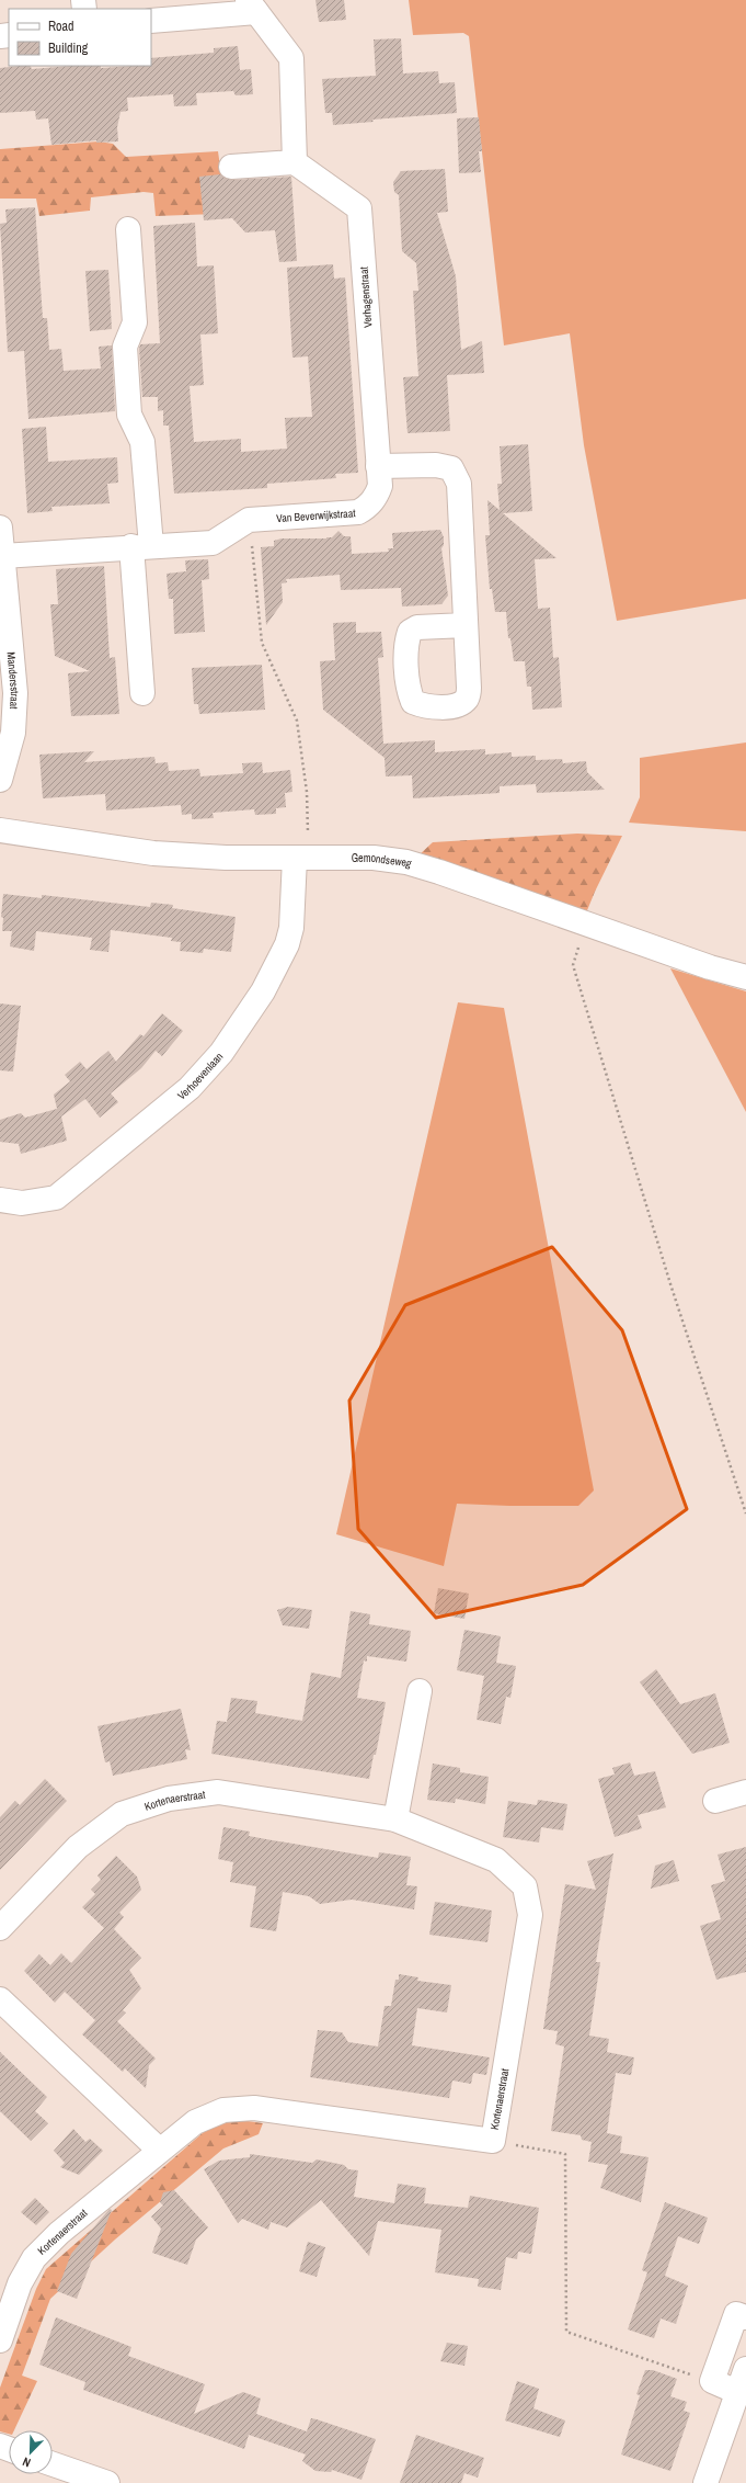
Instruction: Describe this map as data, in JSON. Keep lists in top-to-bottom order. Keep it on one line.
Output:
{"streets":{"street":["Verhagenstraat","Van Beverwijkstraat","Mandersstraat","Gemondseweg","Verhoevenlaan","Kortenaerstraat"]},"crossings":[["Verhagenstraat","Van Beverwijkstraat"],["Van Beverwijkstraat","Mandersstraat"],["Gemondseweg","Verhoevenlaan"]],"legend":["Road","Building"],"north":"bottom left"}
